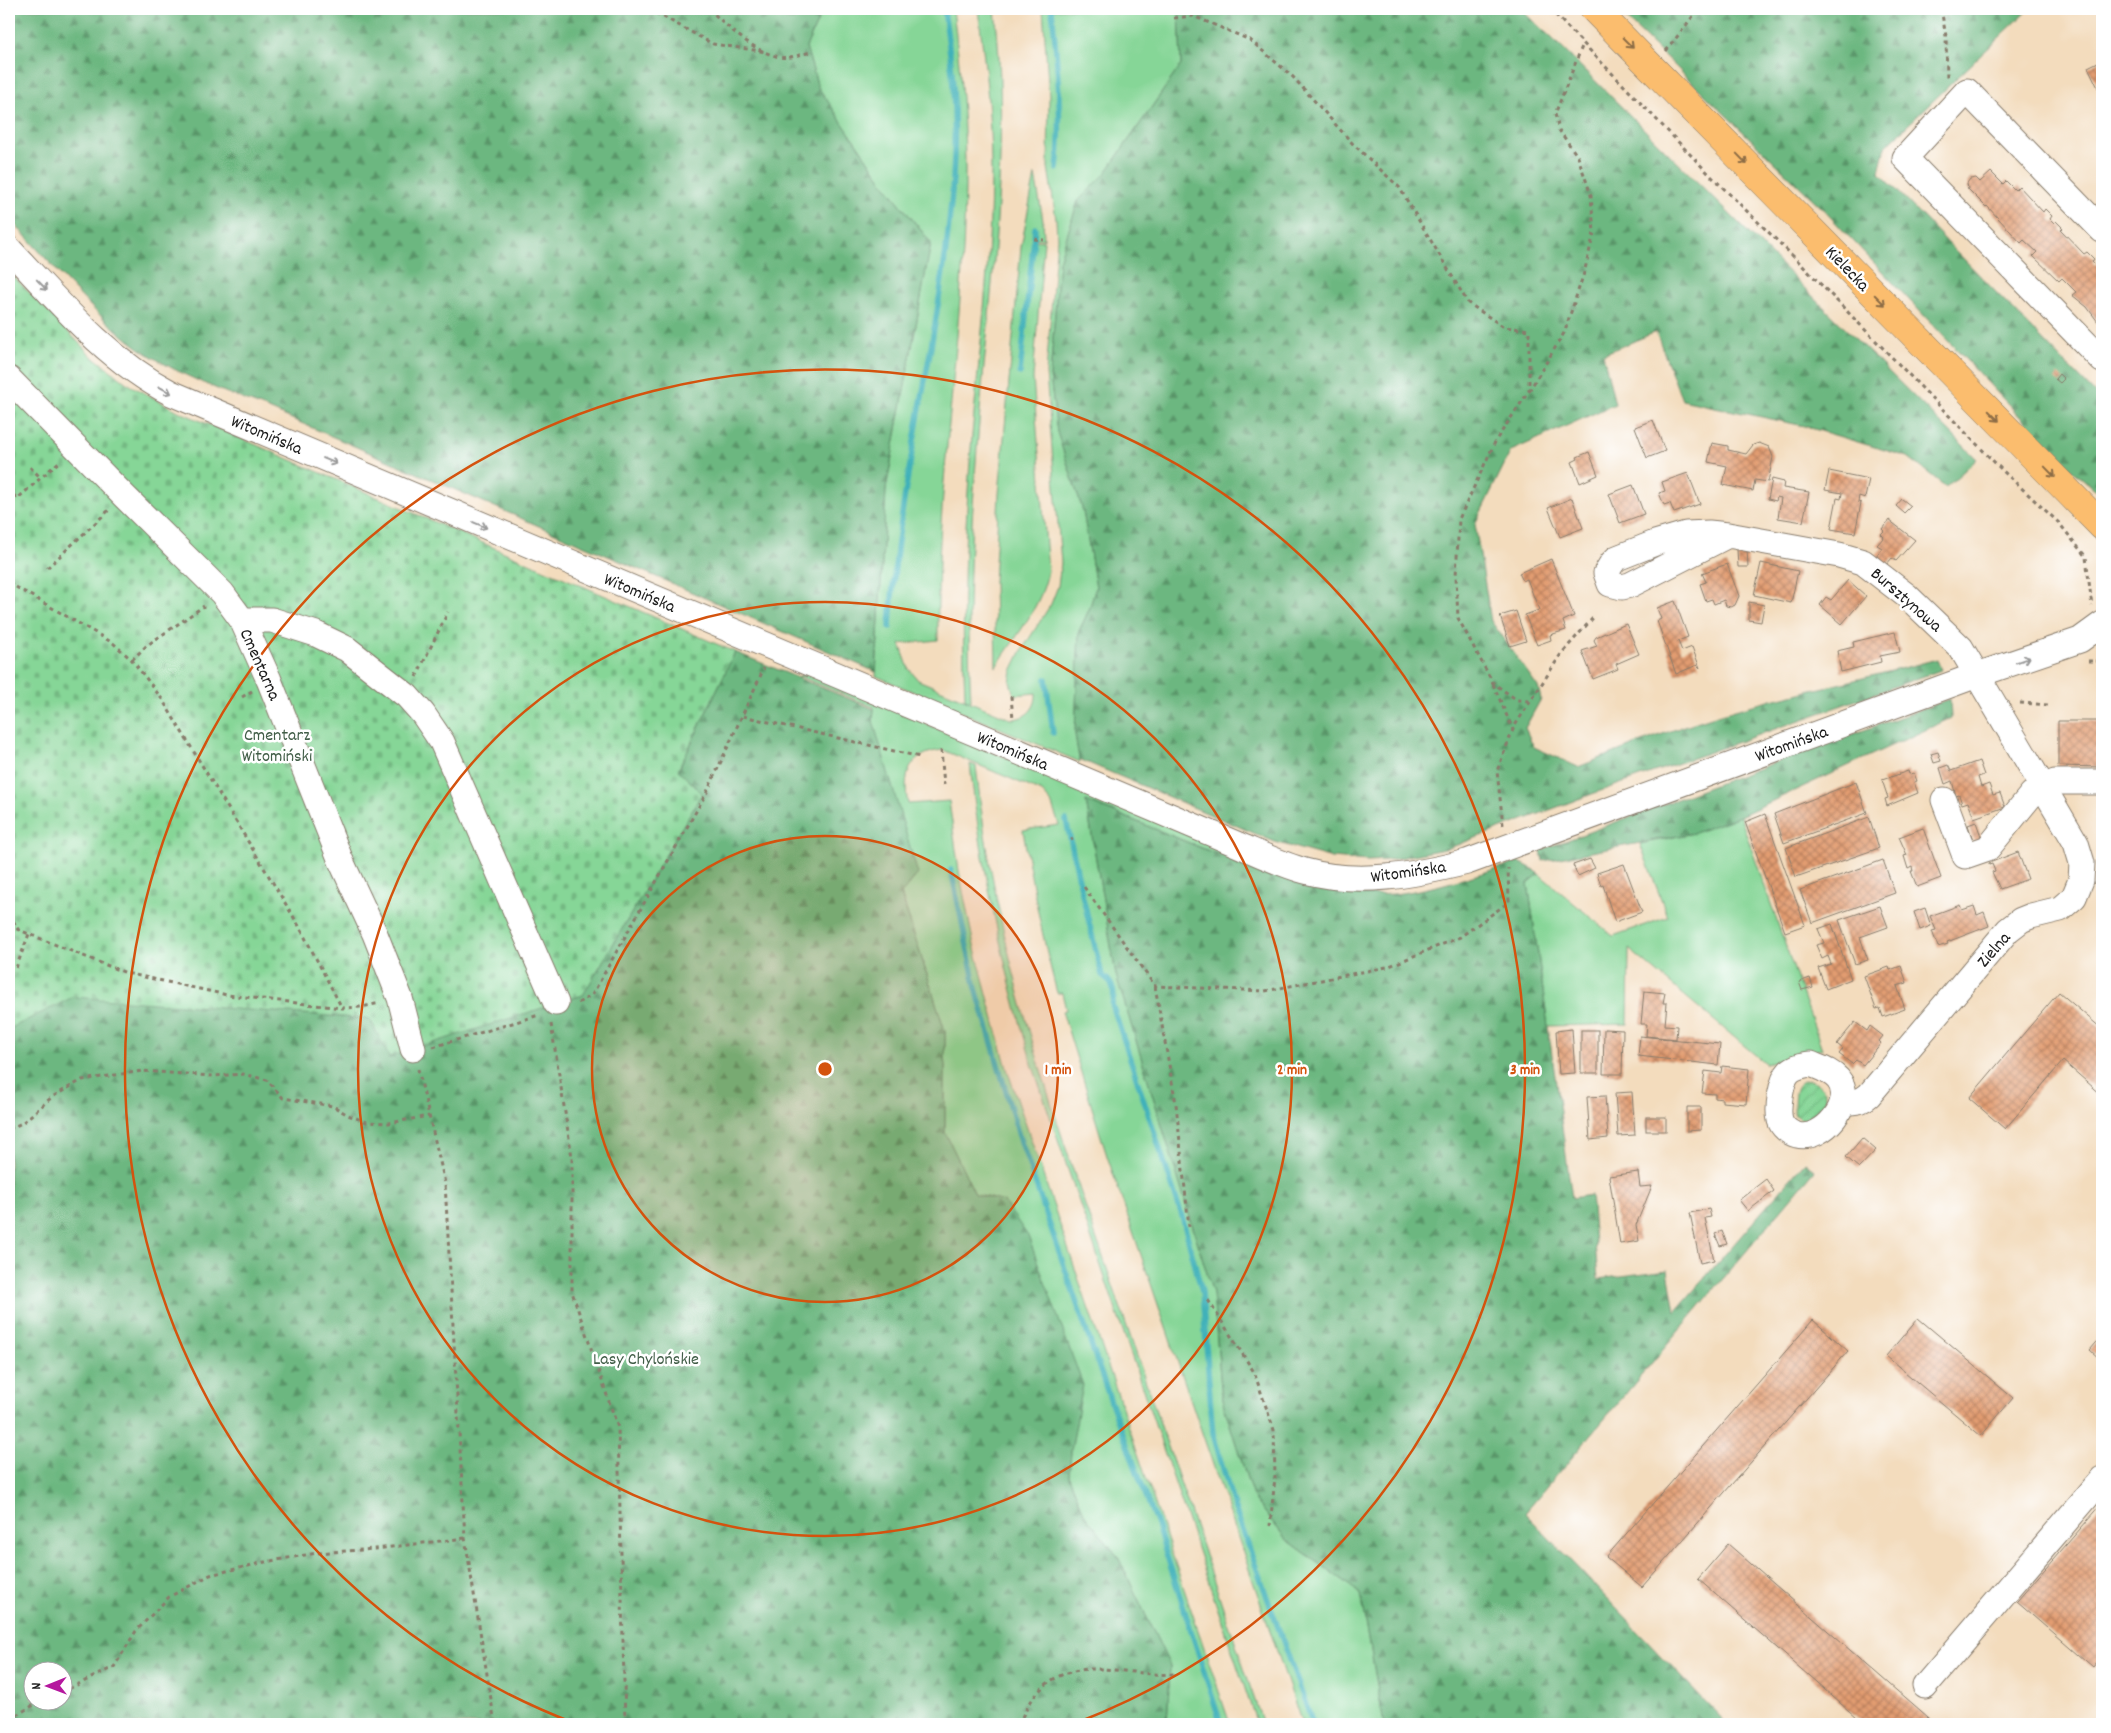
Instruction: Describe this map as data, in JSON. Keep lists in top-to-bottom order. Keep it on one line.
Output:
{"streets":{"main road":["Kielecka"],"street":["Witomińska","Bursztynowa","Cmentarna","Zielna"]},"crossings":[["Witomińska","Bursztynowa"],["Witomińska","Zielna"],["Bursztynowa","Zielna"]],"one_way":["Kielecka","Witomińska"],"parks":["Cmentarz Witomiński","Lasy Chylońskie"],"north":"left","rings":["1 min","2 min","3 min"]}
